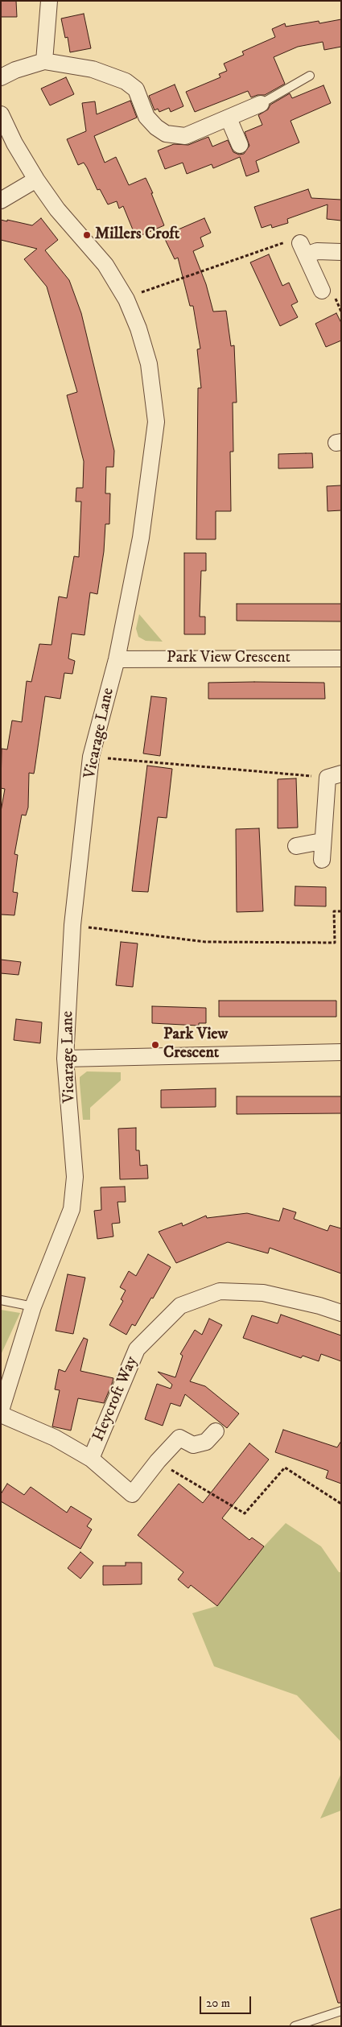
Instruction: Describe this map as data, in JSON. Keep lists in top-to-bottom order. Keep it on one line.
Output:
{"streets":{"street":["Park View Crescent","Vicarage Lane","Heycroft Way"]},"crossings":[["Park View Crescent","Vicarage Lane"]],"places":["Millers Croft","Park View Crescent"],"scale_bar":"20 m"}
